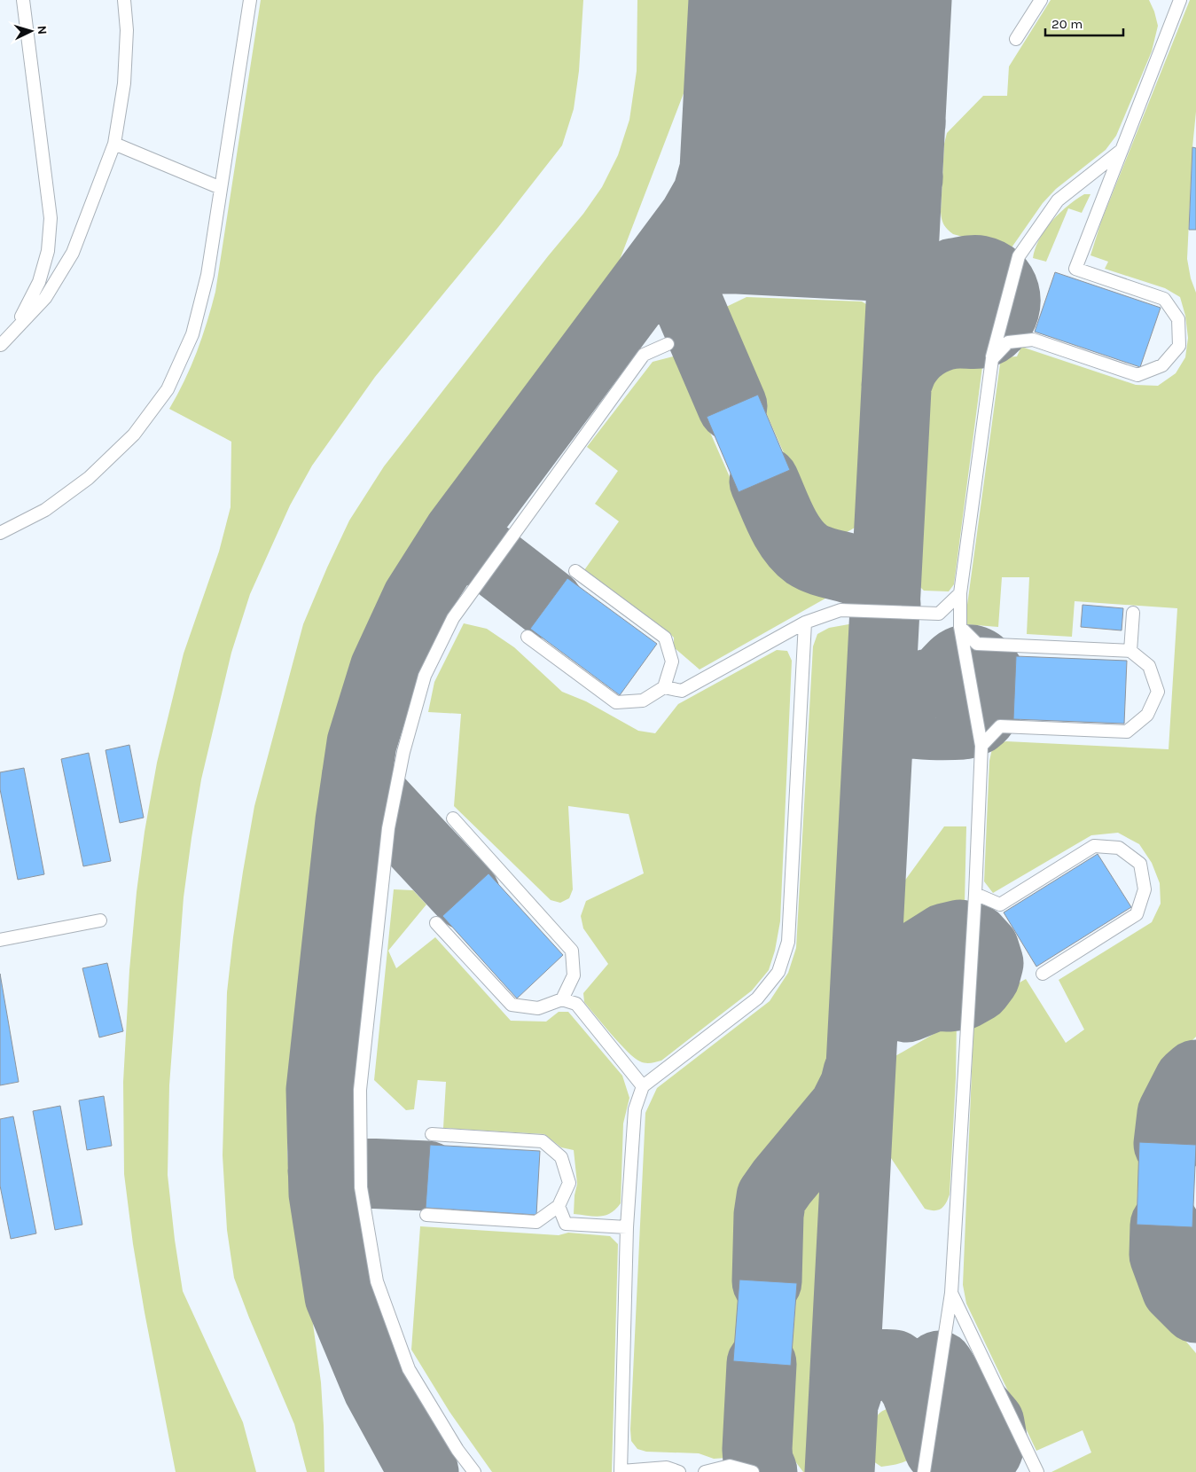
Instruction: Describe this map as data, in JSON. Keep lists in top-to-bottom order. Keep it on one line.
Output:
{"scale_bar":"20 m","north":"right"}
